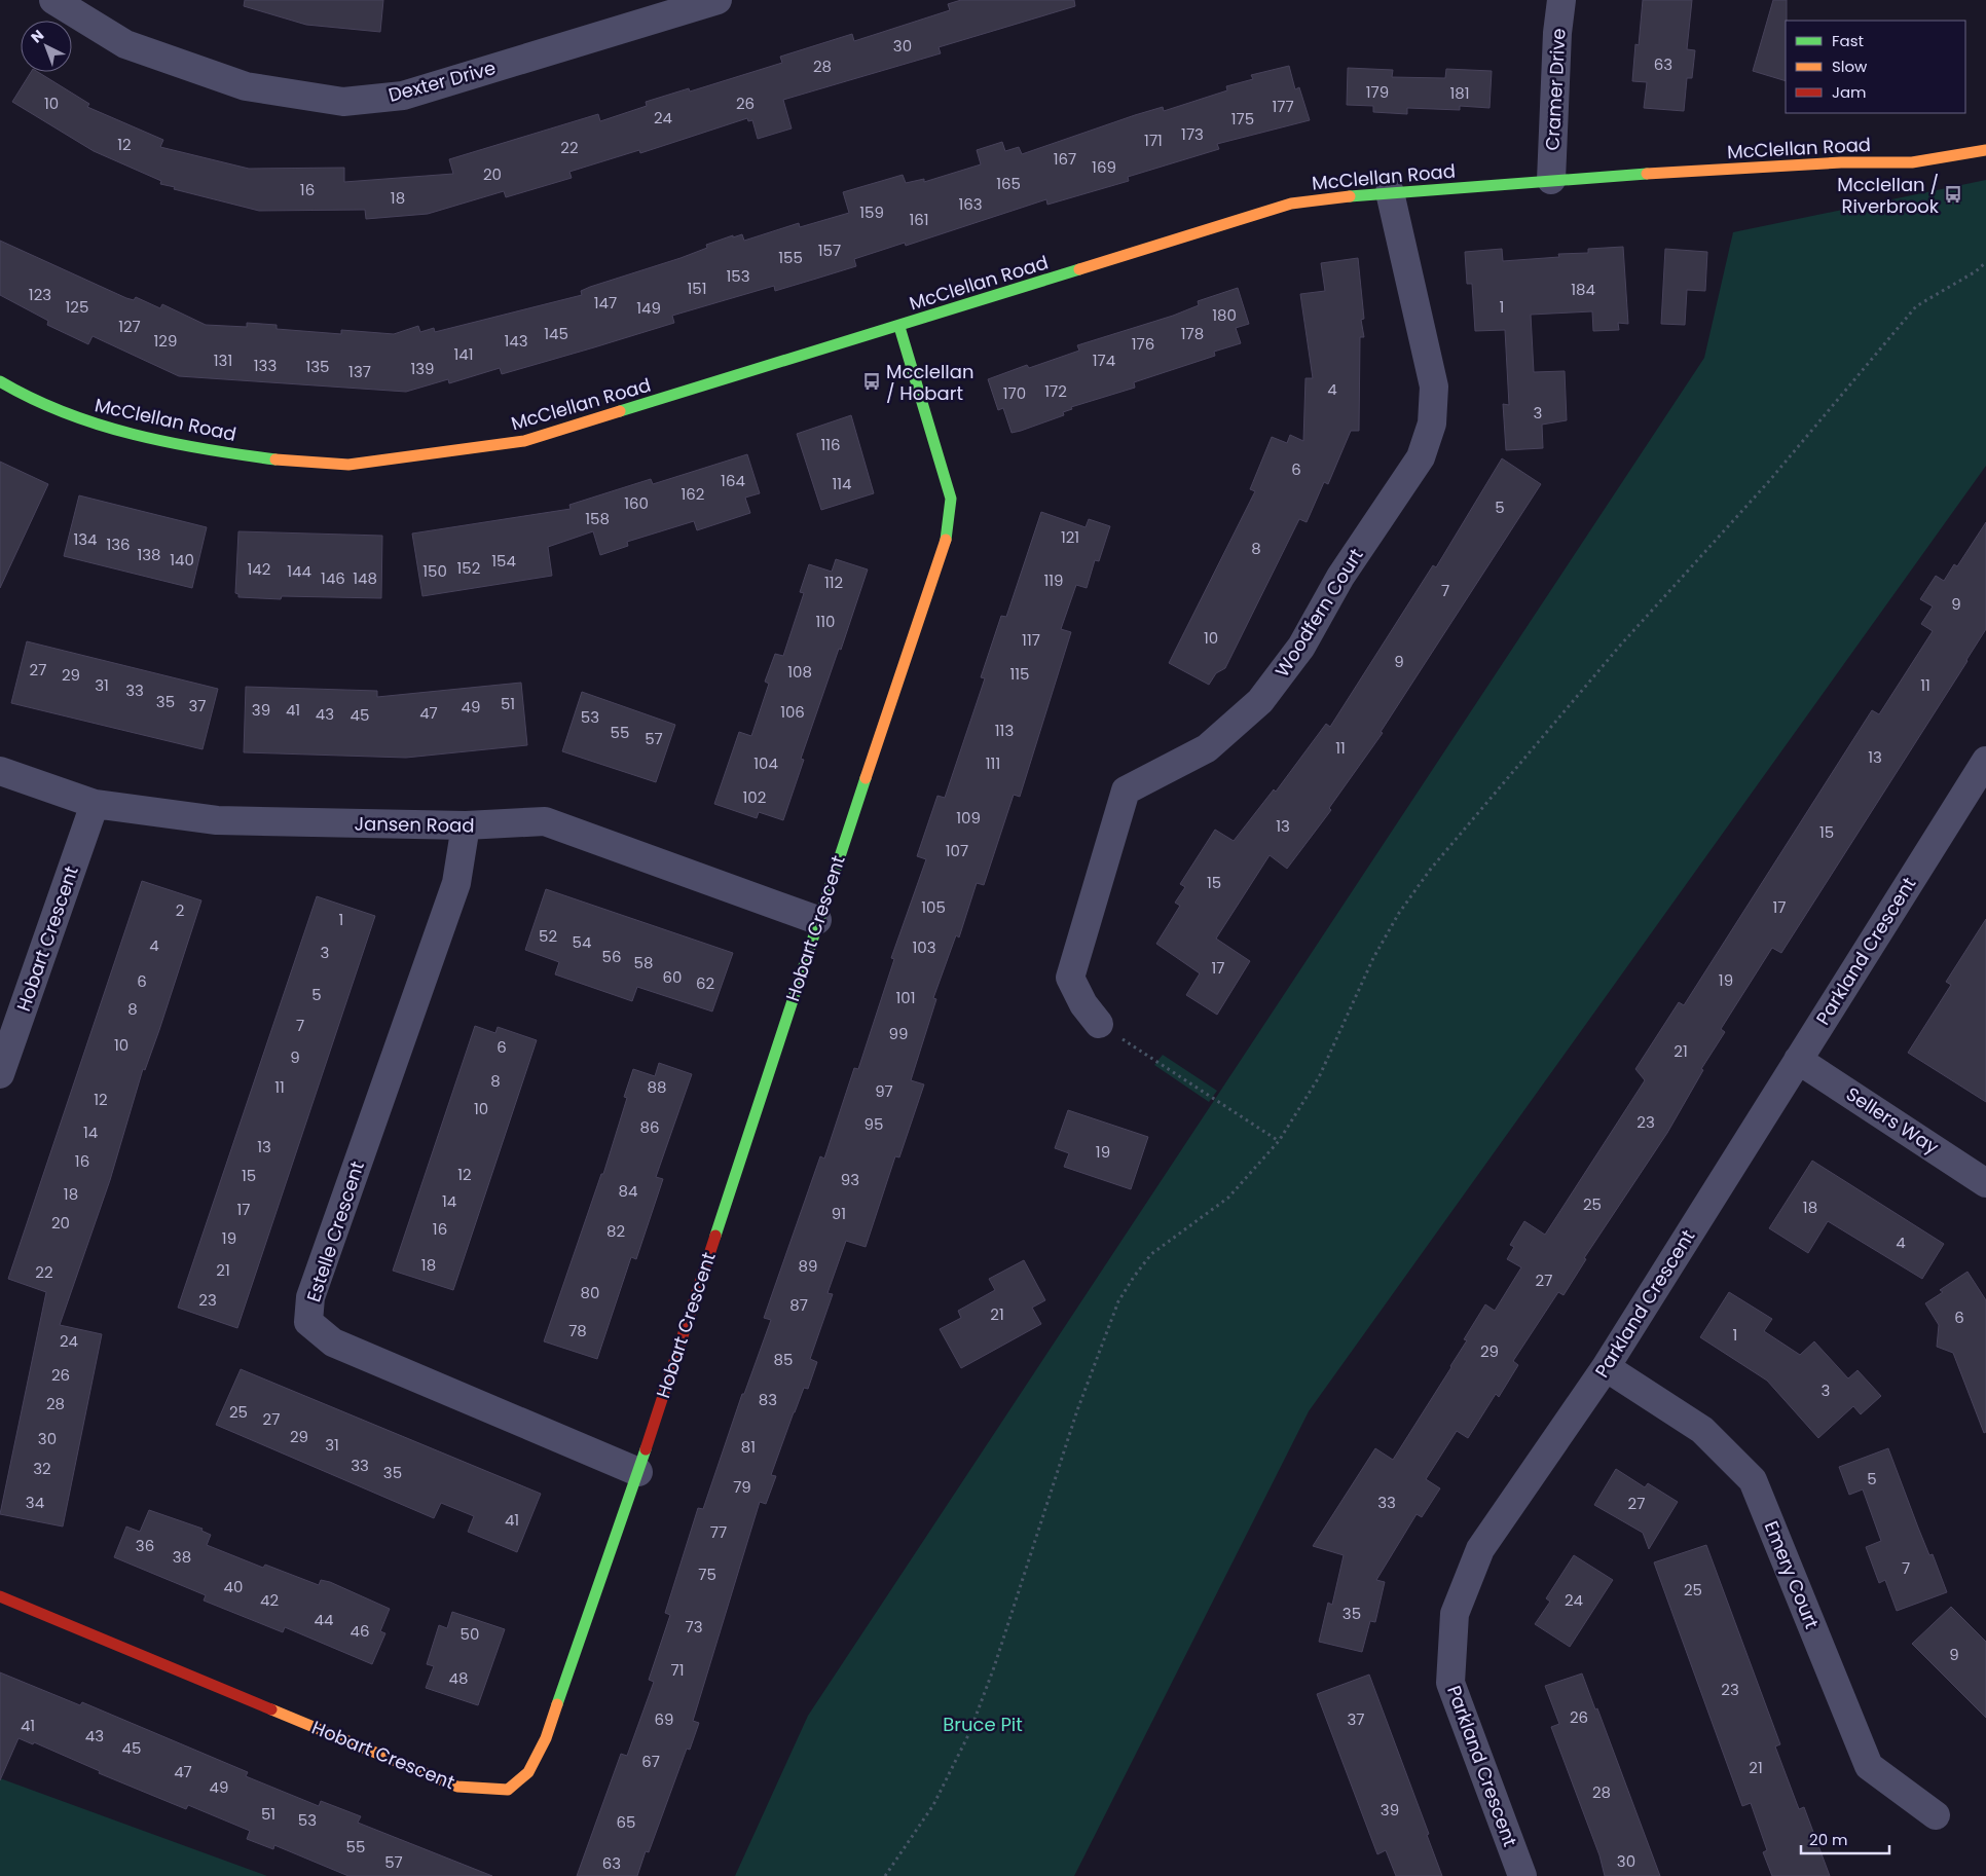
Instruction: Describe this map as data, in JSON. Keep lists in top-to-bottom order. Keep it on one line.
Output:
{"streets":{"street":["Dexter Drive","Cramer Drive","McClellan Road","Woodfern Court","Jansen Road","Hobart Crescent","Parkland Crescent","Sellers Way","Estelle Crescent","Emery Court"]},"crossings":[["Cramer Drive","McClellan Road"],["McClellan Road","Woodfern Court"],["McClellan Road","Hobart Crescent"],["Jansen Road","Hobart Crescent"],["Jansen Road","Estelle Crescent"],["Hobart Crescent","Estelle Crescent"],["Parkland Crescent","Sellers Way"],["Parkland Crescent","Emery Court"]],"parks":["Bruce Pit"],"places":{"bus stop":["Mcclellan / Riverbrook","Mcclellan / Hobart"]},"house_numbers":["30","63","28","179","181","10","26","177","24","175","173","171","12","22","167","169","20","165","16","18","163","159","161","157","155","153","151","184","123","147","125","1","149","180","127","145","178","129","143","176","141","131","174","133","135","139","137","4","172","170","3","116","6","164","114","162","160","5","158","121","134","136","8","138","140","154","152","142","144","150","146","148","119","112","7","9","110","10","117","9","27","108","115","29","31","11","33","35","51","37","49","39","41","106","47","43","45","53","113","55","57","11","13","104","111","102","109","13","15","107","15","105","17","2","1","52","54","4","103","3","56","58","17","60","19","6","62","5","101","8","7","99","10","6","21","9","8","11","88","97","12","10","23","95","86","14","13","19","16","12","15","93","84","18","14","25","18","17","91","20","16","82","19","4","18","89","21","22","27","80","23","87","21","6","78","1","24","29","85","26","3","83","28","25","27","29","30","31","81","33","32","35","5","79","34","33","27","41","77","36","38","7","75","40","25","42","24","35","44","73","46","50","9","71","48","23","26","69","37","41","43","45","67","21","47","49","28","39","51","53","65","55","30","57","63"],"legend":["Fast","Slow","Jam"],"scale_bar":"20 m","north":"top left"}
